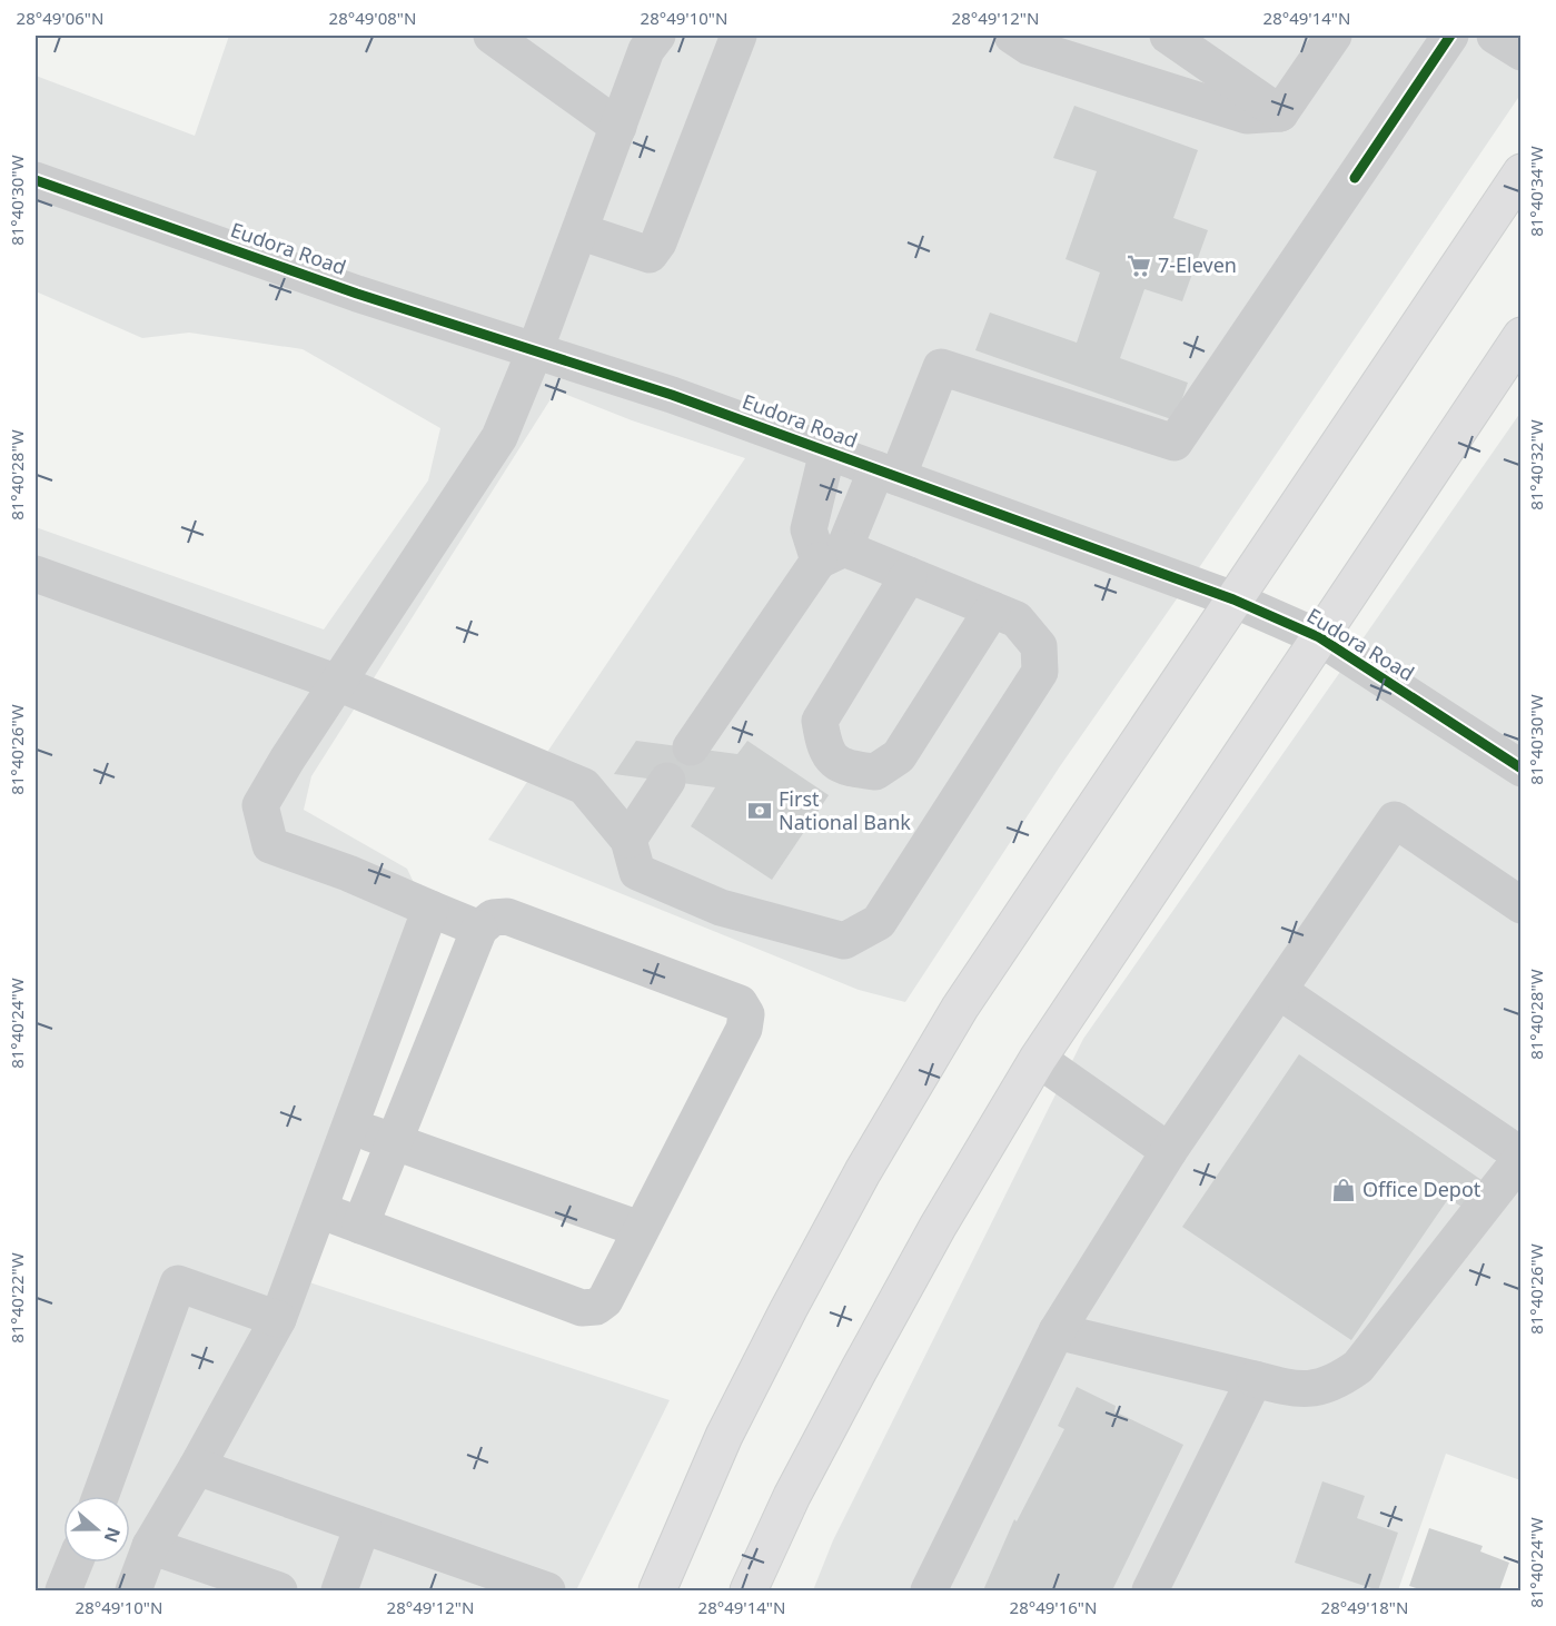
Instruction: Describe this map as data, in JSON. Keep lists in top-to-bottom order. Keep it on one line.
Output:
{"streets":{"street":["Eudora Road"]},"places":{"supermarket":["7-Eleven"],"bank":["First National Bank"],"shop":["Office Depot"]},"north":"right","coordinates":["28°49'06\"N","28°49'08\"N","28°49'10\"N","28°49'12\"N","28°49'14\"N","81°40'34\"W","81°40'30\"W","81°40'32\"W","81°40'28\"W","81°40'26\"W","81°40'24\"W","81°40'22\"W","28°49'16\"N","28°49'18\"N"]}
